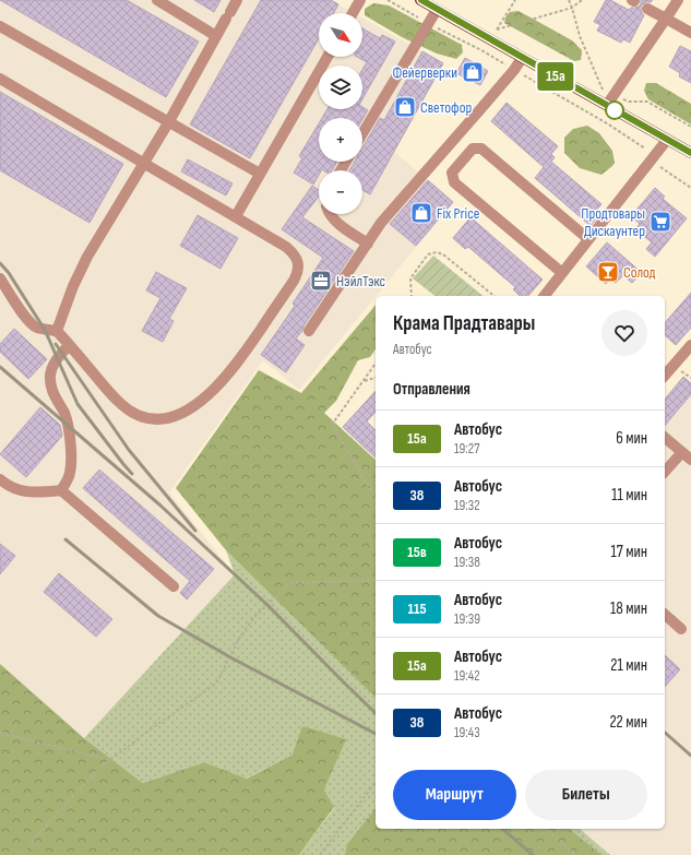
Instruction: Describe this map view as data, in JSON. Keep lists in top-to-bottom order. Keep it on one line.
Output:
{"places":{"shop":["Фейерверки","Светофор","Fix Price"],"supermarket":["Продтовары Дискаунтер"],"bar":["Солод"],"office":["НэйлТэкс"]},"lines":["bus line 15а"],"north":"bottom right","page":{"on_map":"15а","map_buttons":["+","−"],"heading":[["Крама Прадтавары","Автобус"],"Отправления"],"list":[{"mark":"15а","name":"Автобус","note":"19:27","value":"6 мин"},{"mark":"38","name":"Автобус","note":"19:32","value":"11 мин"},{"mark":"15в","name":"Автобус","note":"19:38","value":"17 мин"},{"mark":"115","name":"Автобус","note":"19:39","value":"18 мин"},{"mark":"15а","name":"Автобус","note":"19:42","value":"21 мин"},{"mark":"38","name":"Автобус","note":"19:43","value":"22 мин"}],"buttons":["Маршрут","Билеты"]}}
